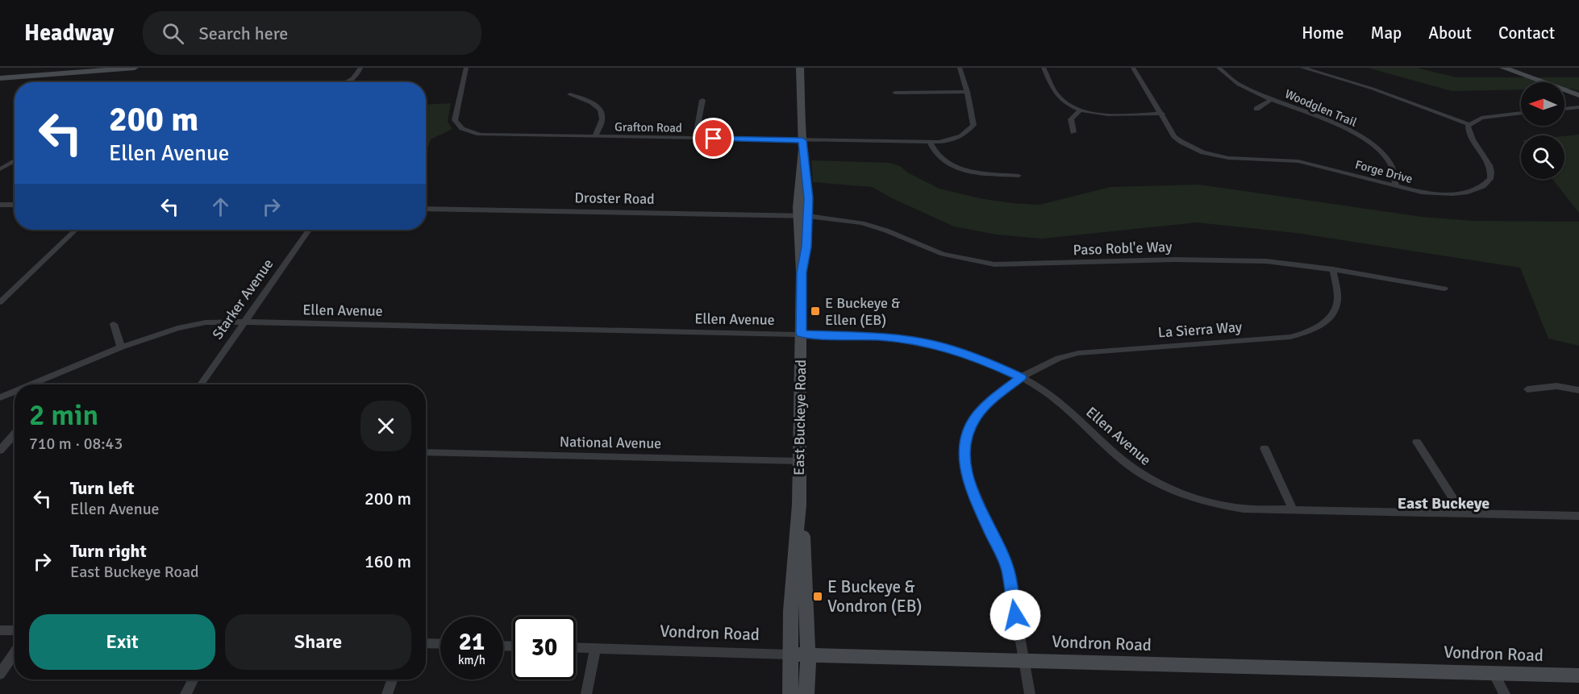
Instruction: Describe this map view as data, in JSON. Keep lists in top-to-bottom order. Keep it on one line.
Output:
{"streets":{"main road":["East Buckeye Road","Vondron Road"],"street":["Woodglen Trail","Grafton Road","Forge Drive","Droster Road","Paso Robl'e Way","Starker Avenue","Ellen Avenue","La Sierra Way","National Avenue"]},"crossings":[["Woodglen Trail","Forge Drive"],["Grafton Road","East Buckeye Road"],["Droster Road","Paso Robl'e Way"],["Droster Road","East Buckeye Road"],["Paso Robl'e Way","La Sierra Way"],["Paso Robl'e Way","East Buckeye Road"],["Starker Avenue","Ellen Avenue"],["Ellen Avenue","La Sierra Way"],["Ellen Avenue","East Buckeye Road"],["La Sierra Way","Vondron Road"],["East Buckeye Road","National Avenue"],["East Buckeye Road","Vondron Road"]],"districts":["East Buckeye"],"places":{"transit":["E Buckeye & Ellen (EB)","E Buckeye & Vondron (EB)"]},"north":"left","page":{"header":"Headway","search":"Search here","nav":["Home","Map","About","Contact"],"turn":["200 m","Ellen Avenue"],"heading":["2 min","710 m · 08:43"],"list":[{"name":"Turn left","note":"Ellen Avenue","value":"200 m"},{"name":"Turn right","note":"East Buckeye Road","value":"160 m"}],"buttons":["Exit","Share"],"speed":"21 km/h","limit":"30"}}
